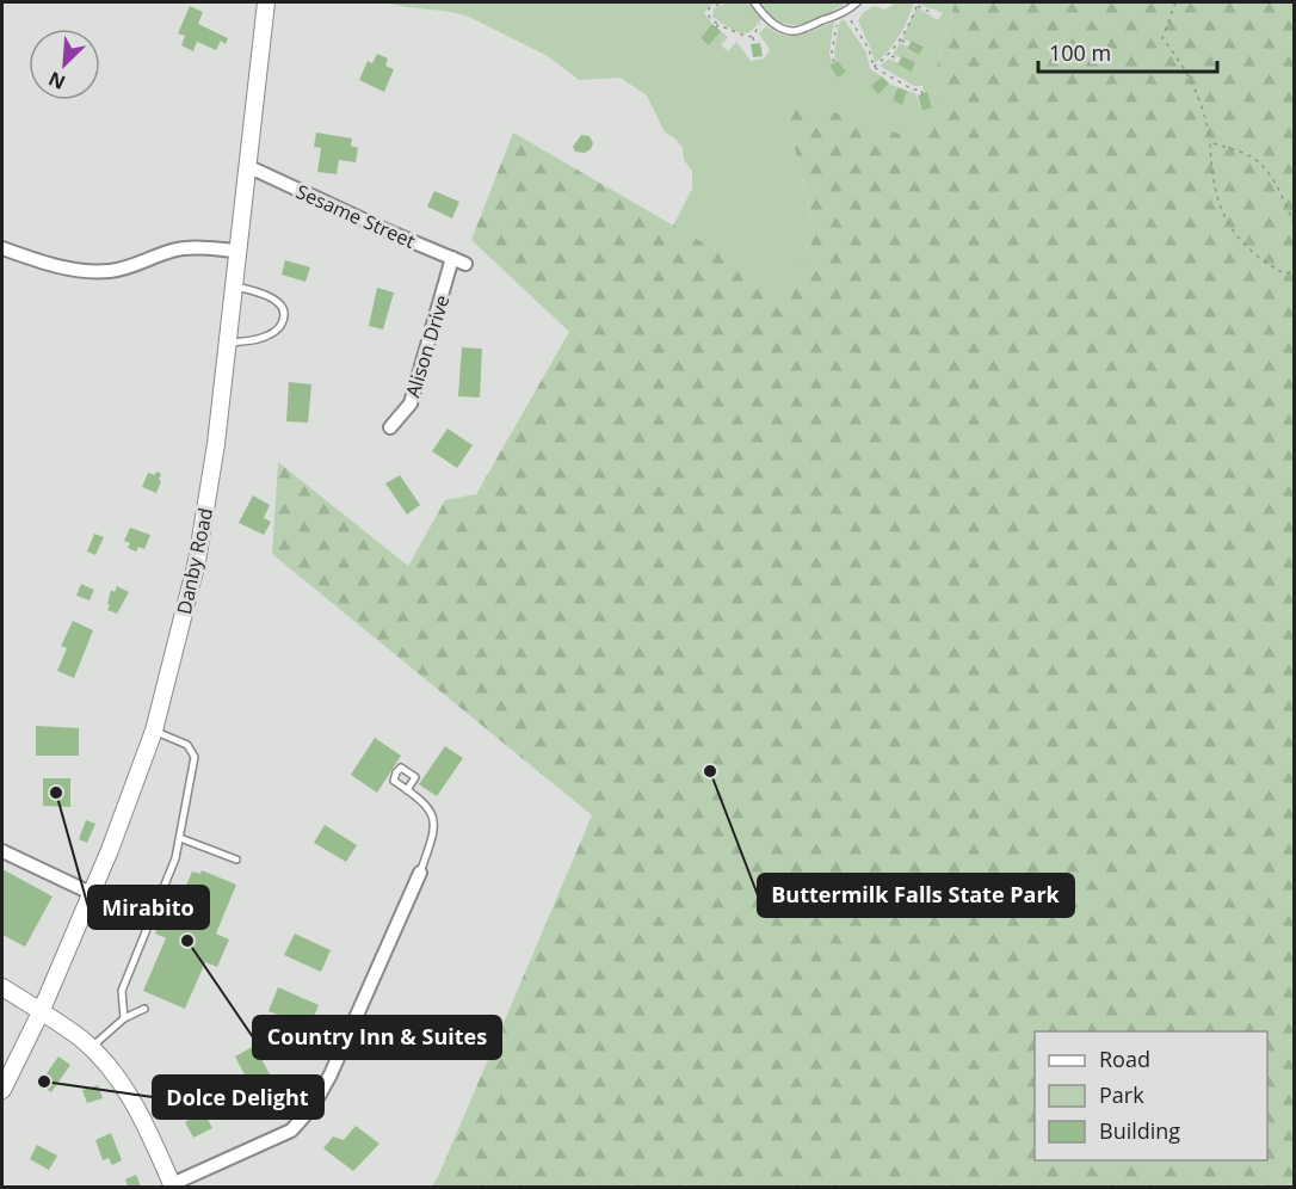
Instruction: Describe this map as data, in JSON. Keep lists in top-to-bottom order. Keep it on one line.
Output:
{"streets":{"main road":["Danby Road"],"street":["Sesame Street","Alison Drive"]},"crossings":[["Sesame Street","Alison Drive"],["Sesame Street","Danby Road"]],"places":["Buttermilk Falls State Park","Mirabito","Country Inn & Suites","Dolce Delight"],"legend":["Road","Park","Building"],"scale_bar":"100 m","north":"bottom left"}
